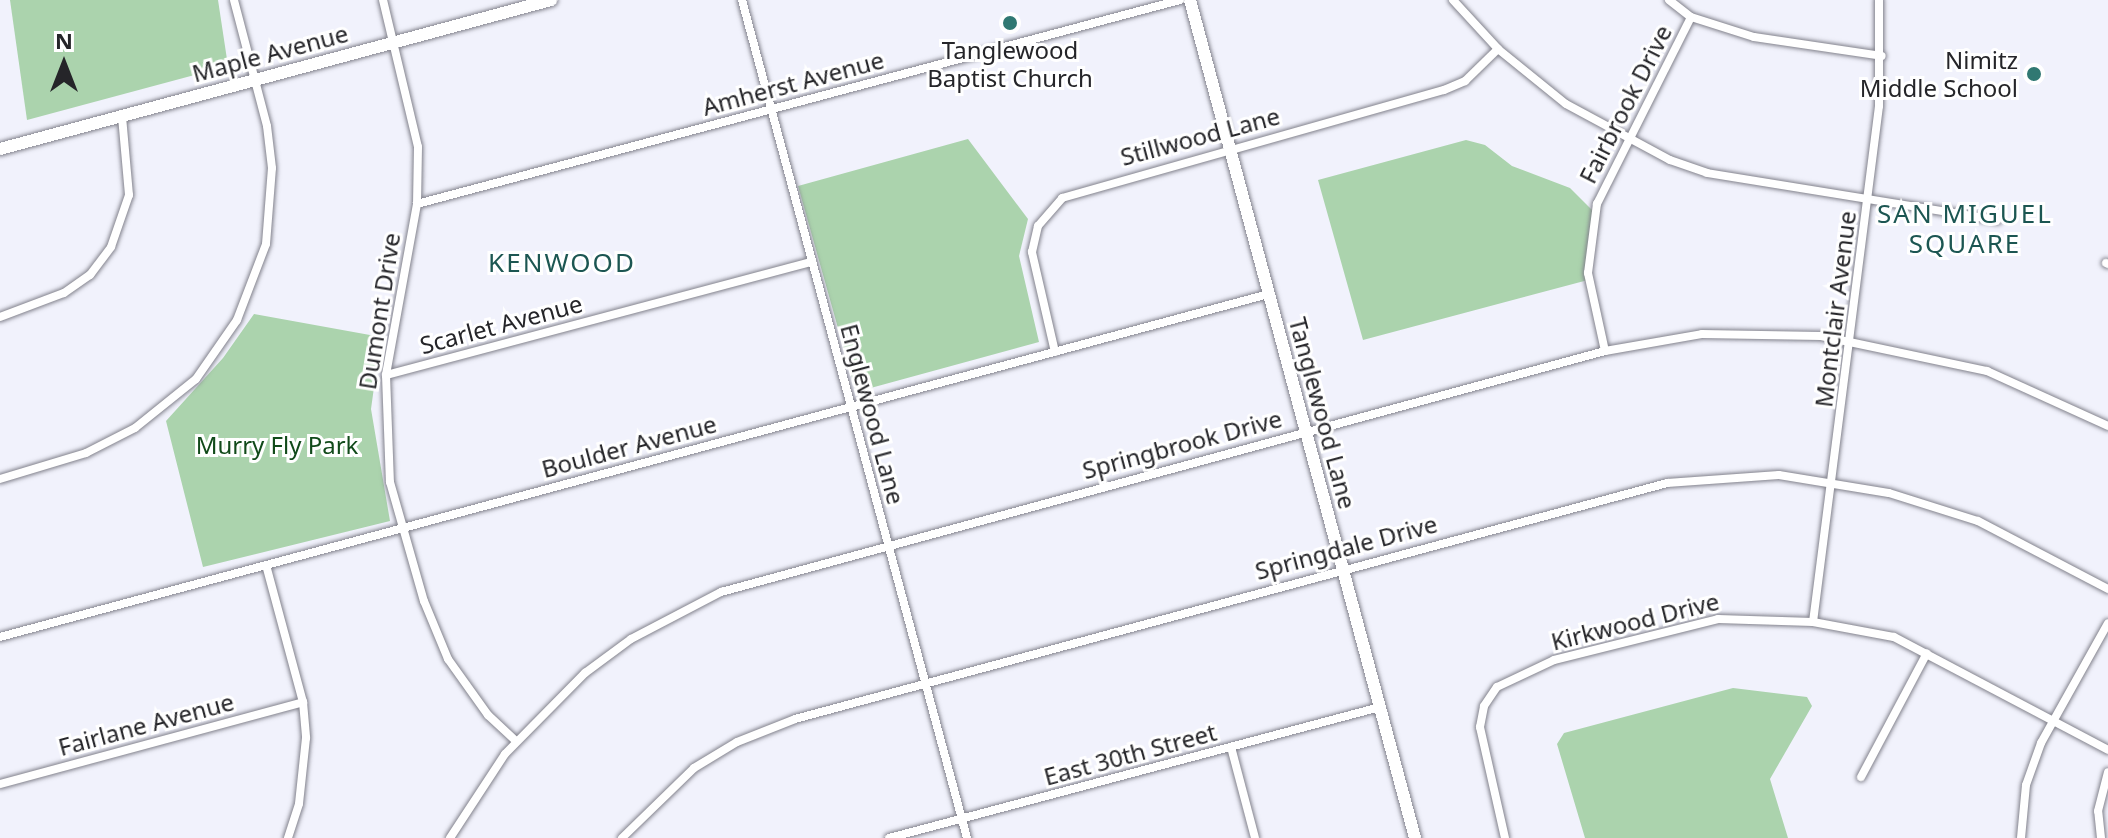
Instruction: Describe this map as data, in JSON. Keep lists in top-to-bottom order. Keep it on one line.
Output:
{"streets":{"main road":["Maple Avenue","Tanglewood Lane"],"street":["Amherst Avenue","Fairbrook Drive","Stillwood Lane","Montclair Avenue","Dumont Drive","Scarlet Avenue","Englewood Lane","Springbrook Drive","Boulder Avenue","Springdale Drive","Kirkwood Drive","Fairlane Avenue","East 30th Street"]},"crossings":[["Maple Avenue","Dumont Drive"],["Amherst Avenue","Dumont Drive"],["Amherst Avenue","Englewood Lane"],["Fairbrook Drive","Springbrook Drive"],["Stillwood Lane","Tanglewood Lane"],["Stillwood Lane","Boulder Avenue"],["Montclair Avenue","Springbrook Drive"],["Montclair Avenue","Springdale Drive"],["Montclair Avenue","Kirkwood Drive"],["Dumont Drive","Scarlet Avenue"],["Dumont Drive","Springbrook Drive"],["Dumont Drive","Boulder Avenue"],["Scarlet Avenue","Englewood Lane"],["Tanglewood Lane","Springbrook Drive"],["Tanglewood Lane","Boulder Avenue"],["Tanglewood Lane","Springdale Drive"],["Tanglewood Lane","East 30th Street"],["Englewood Lane","Springbrook Drive"],["Englewood Lane","Boulder Avenue"],["Englewood Lane","Springdale Drive"],["Englewood Lane","East 30th Street"]],"districts":["SAN MIGUEL SQUARE","KENWOOD"],"parks":["Murry Fly Park"],"places":["Tanglewood Baptist Church","Nimitz Middle School"],"north":"top"}
